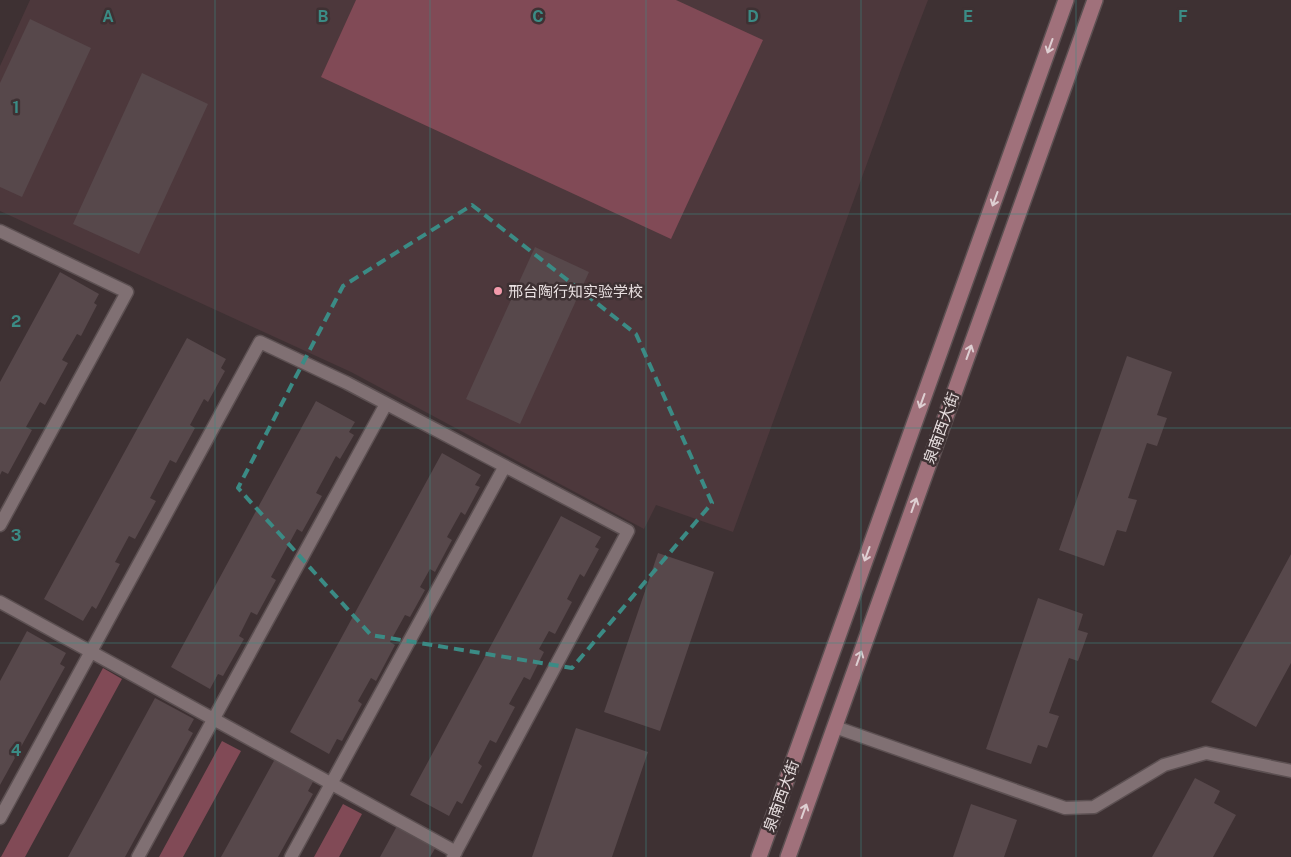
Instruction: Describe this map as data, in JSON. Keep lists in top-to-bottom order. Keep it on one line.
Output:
{"streets":{"main road":["泉南西大街"]},"places":["邢台陶行知实验学校"],"grid":{"columns":["A","B","C","D","E","F"],"rows":["1","2","3","4"]}}
